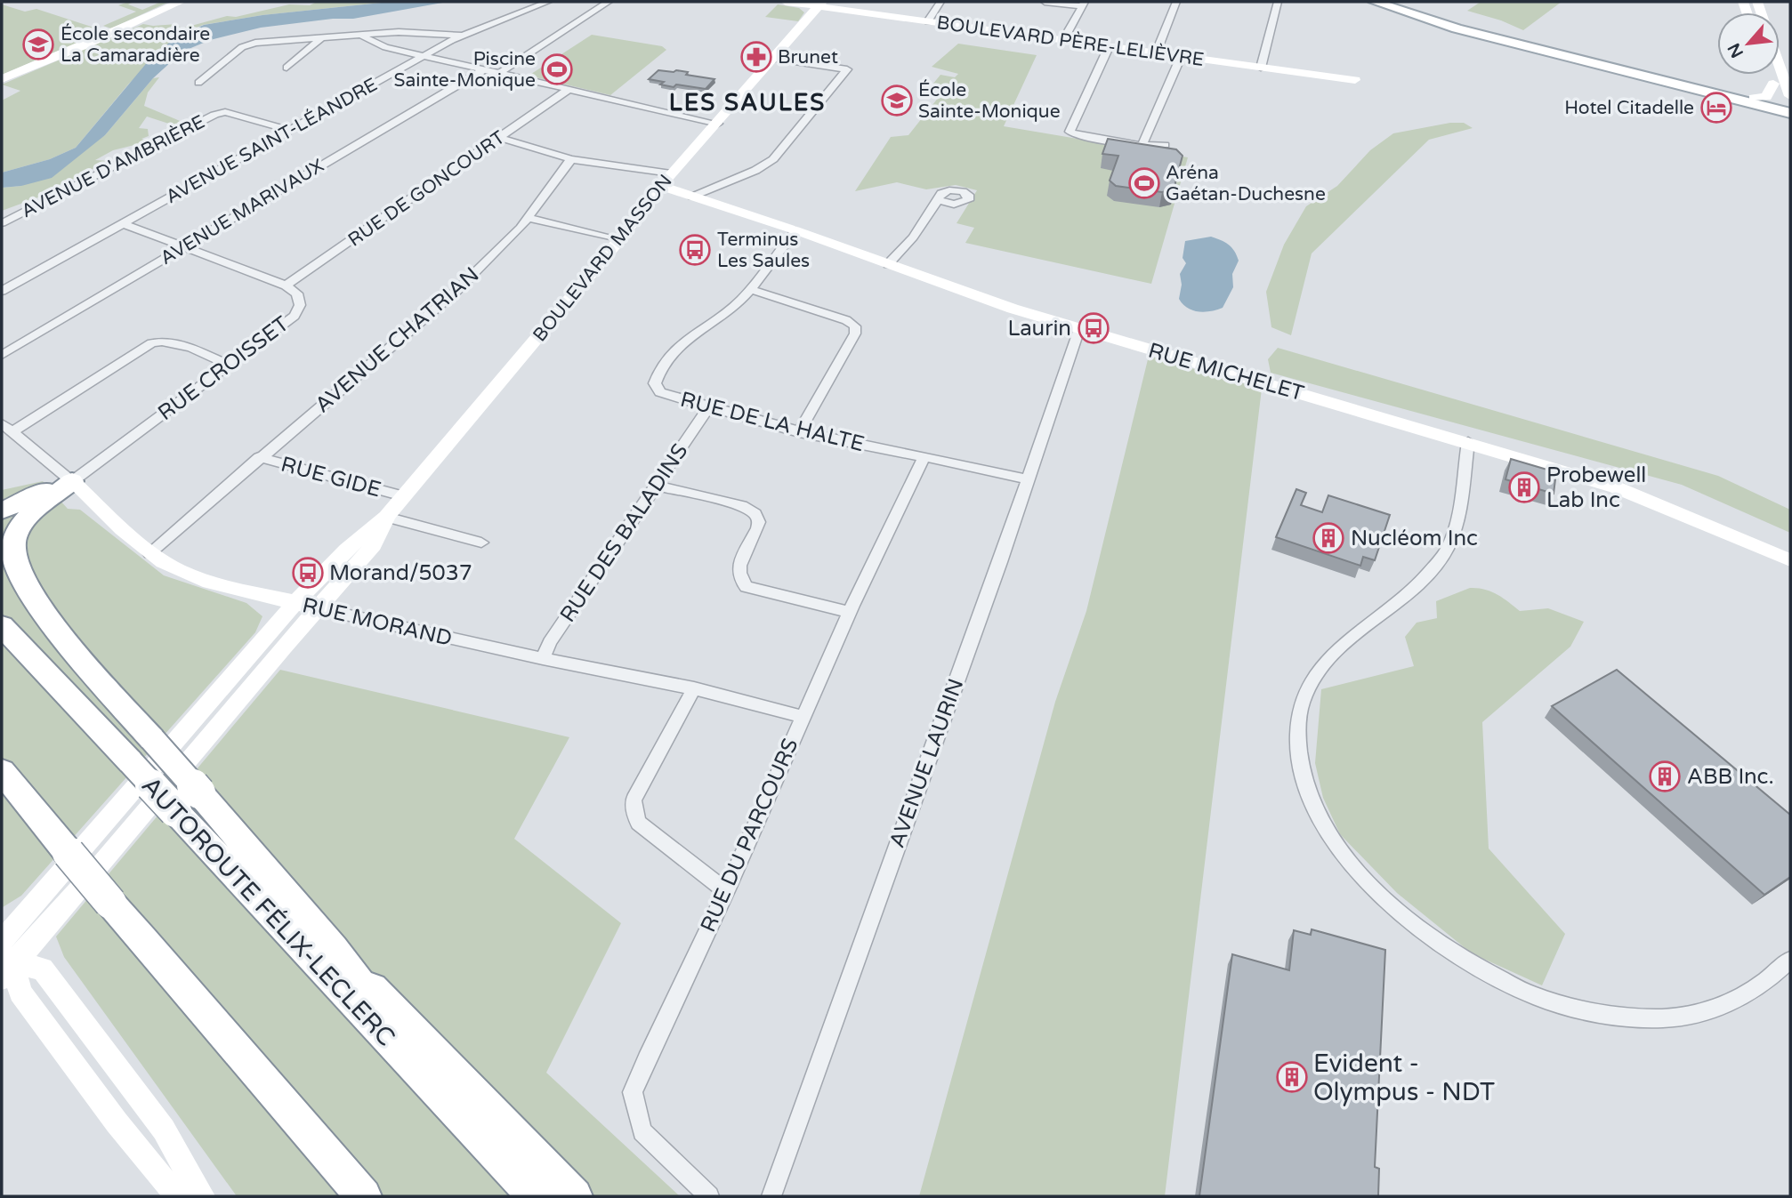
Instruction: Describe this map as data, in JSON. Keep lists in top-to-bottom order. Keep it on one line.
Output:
{"streets":{"highway":["AUTOROUTE FÉLIX-LECLERC"],"main road":["BOULEVARD PÈRE-LELIÈVRE","BOULEVARD MASSON","RUE MICHELET","RUE MORAND"],"street":["AVENUE SAINT-LÉANDRE","AVENUE D'AMBRIÈRE","RUE DE GONCOURT","AVENUE MARIVAUX","AVENUE CHATRIAN","RUE CROISSET","RUE DE LA HALTE","RUE GIDE","RUE DES BALADINS","AVENUE LAURIN","RUE DU PARCOURS"]},"crossings":[["BOULEVARD PÈRE-LELIÈVRE","BOULEVARD MASSON"],["AVENUE SAINT-LÉANDRE","AVENUE D'AMBRIÈRE"],["AVENUE SAINT-LÉANDRE","RUE CROISSET"],["RUE DE GONCOURT","RUE CROISSET"],["AVENUE MARIVAUX","RUE CROISSET"],["BOULEVARD MASSON","RUE MICHELET"],["BOULEVARD MASSON","RUE GIDE"],["BOULEVARD MASSON","RUE MORAND"],["AVENUE CHATRIAN","RUE GIDE"],["AVENUE CHATRIAN","RUE MORAND"],["RUE CROISSET","RUE MORAND"],["RUE MICHELET","RUE DE LA HALTE"],["RUE MICHELET","AVENUE LAURIN"],["RUE DE LA HALTE","RUE DES BALADINS"],["RUE DE LA HALTE","AVENUE LAURIN"],["RUE DE LA HALTE","RUE DU PARCOURS"],["RUE DES BALADINS","RUE MORAND"],["RUE MORAND","RUE DU PARCOURS"]],"districts":["LES SAULES"],"places":{"school or university":["École secondaire La Camaradière","École Sainte-Monique"],"pharmacy":["Brunet"],"sports":["Piscine Sainte-Monique","Aréna Gaétan-Duchesne"],"hotel":["Hotel Citadelle"],"bus stop":["Terminus Les Saules","Laurin","Morand/5037"],"building":["Probewell Lab Inc","Nucléom Inc","ABB Inc.","Evident - Olympus - NDT"]},"north":"bottom left"}
